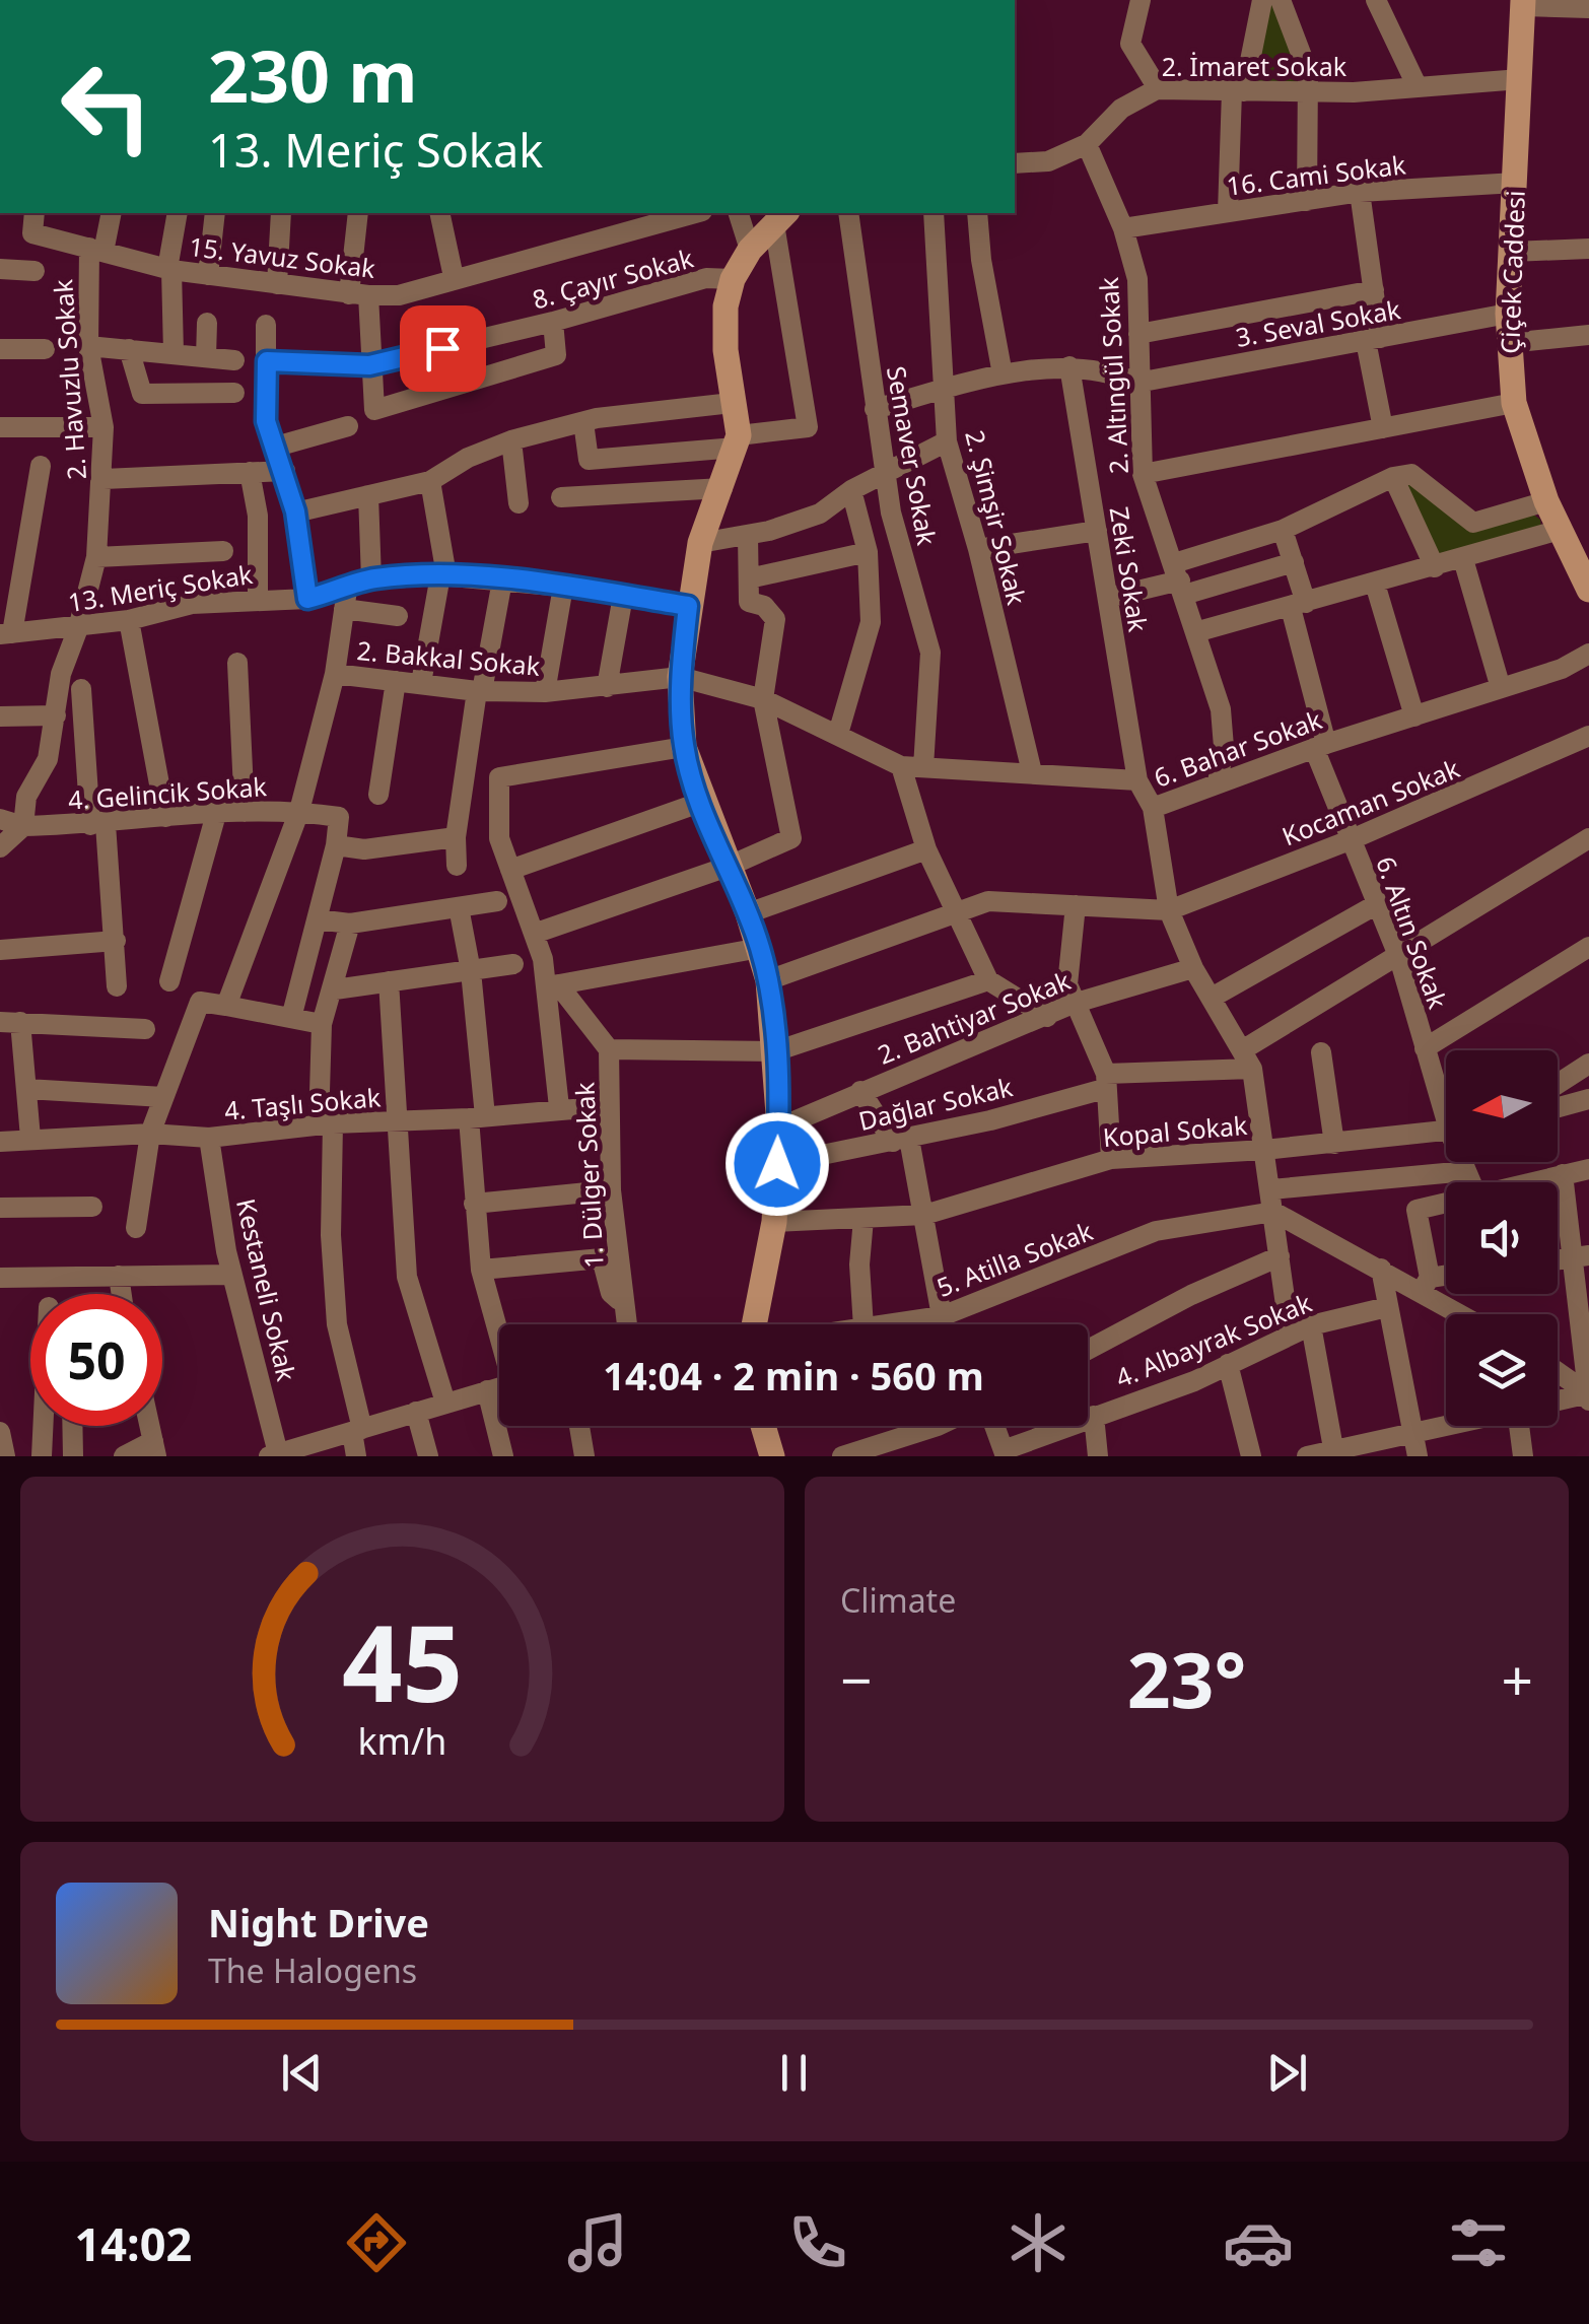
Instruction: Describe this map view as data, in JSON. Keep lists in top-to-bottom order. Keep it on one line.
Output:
{"streets":{"main road":["Çiçek Caddesi"],"street":["2. İmaret Sokak","16. Cami Sokak","15. Yavuz Sokak","8. Çayır Sokak","3. Seval Sokak","2. Altıngül Sokak","2. Havuzlu Sokak","Semaver Sokak","2. Şimşir Sokak","Zeki Sokak","13. Meriç Sokak","2. Bakkal Sokak","6. Bahar Sokak","4. Gelincik Sokak","Kocaman Sokak","6. Altın Sokak","2. Bahtiyar Sokak","4. Taşlı Sokak","Dağlar Sokak","Kopal Sokak","1. Dülger Sokak","5. Atilla Sokak","Kestaneli Sokak","4. Albayrak Sokak"]},"crossings":[["2. İmaret Sokak","Çiçek Caddesi"],["2. İmaret Sokak","2. Altıngül Sokak"],["16. Cami Sokak","Çiçek Caddesi"],["16. Cami Sokak","2. Altıngül Sokak"],["15. Yavuz Sokak","2. Havuzlu Sokak"],["Çiçek Caddesi","3. Seval Sokak"],["3. Seval Sokak","2. Altıngül Sokak"],["2. Altıngül Sokak","6. Bahar Sokak"],["2. Havuzlu Sokak","13. Meriç Sokak"],["2. Havuzlu Sokak","4. Gelincik Sokak"],["Semaver Sokak","6. Bahar Sokak"],["2. Şimşir Sokak","6. Bahar Sokak"],["Zeki Sokak","6. Bahar Sokak"],["2. Bakkal Sokak","6. Bahar Sokak"],["6. Bahar Sokak","6. Altın Sokak"],["Kocaman Sokak","6. Altın Sokak"],["6. Altın Sokak","5. Atilla Sokak"],["4. Taşlı Sokak","1. Dülger Sokak"],["4. Taşlı Sokak","Kestaneli Sokak"]],"north":"left","page":{"turn":["230 m","13. Meriç Sokak"],"limit":"50","trip":"14:04 · 2 min · 560 m","tile":"Climate","heat":["−","23°","+"],"song":["Night Drive","The Halogens"],"tabs":"14:02","gauge":["45","km/h"]}}
